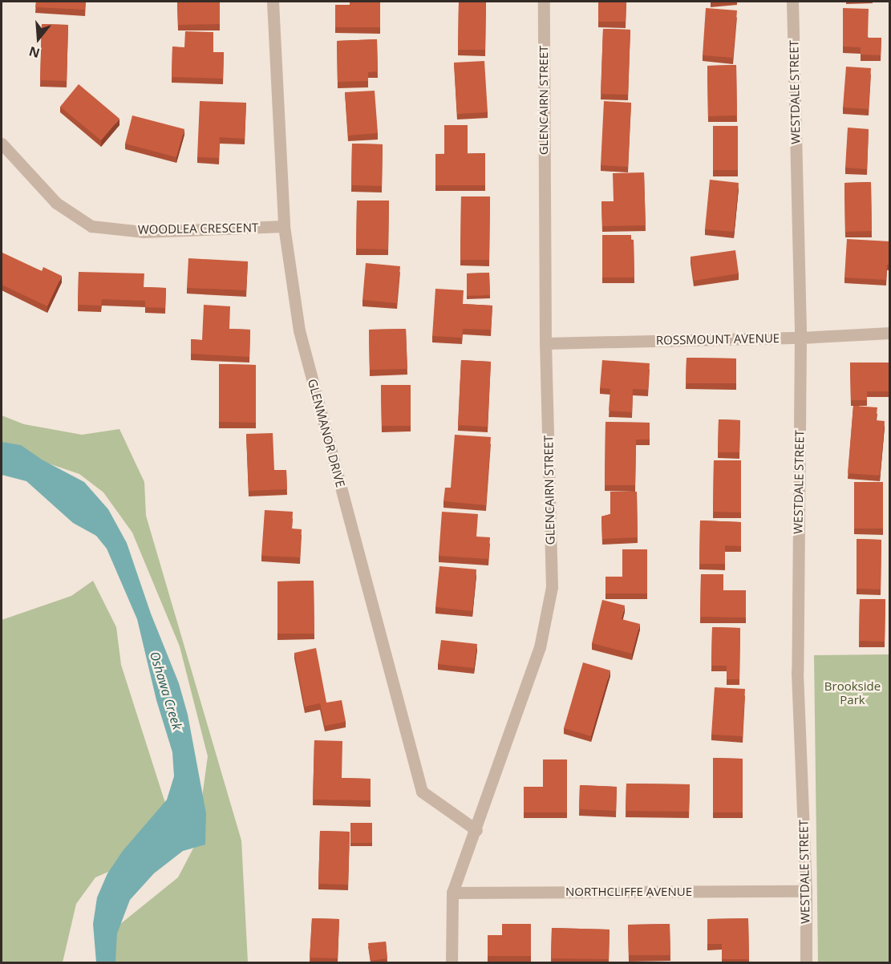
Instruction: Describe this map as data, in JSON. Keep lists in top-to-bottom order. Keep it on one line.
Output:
{"streets":{"street":["WESTDALE STREET","GLENCAIRN STREET","WOODLEA CRESCENT","ROSSMOUNT AVENUE","GLENMANOR DRIVE","NORTHCLIFFE AVENUE"]},"crossings":[["WESTDALE STREET","ROSSMOUNT AVENUE"],["WESTDALE STREET","NORTHCLIFFE AVENUE"],["GLENCAIRN STREET","ROSSMOUNT AVENUE"],["GLENCAIRN STREET","GLENMANOR DRIVE"],["GLENCAIRN STREET","NORTHCLIFFE AVENUE"],["WOODLEA CRESCENT","GLENMANOR DRIVE"]],"water":["Oshawa Creek"],"parks":["Brookside Park"],"north":"bottom"}
